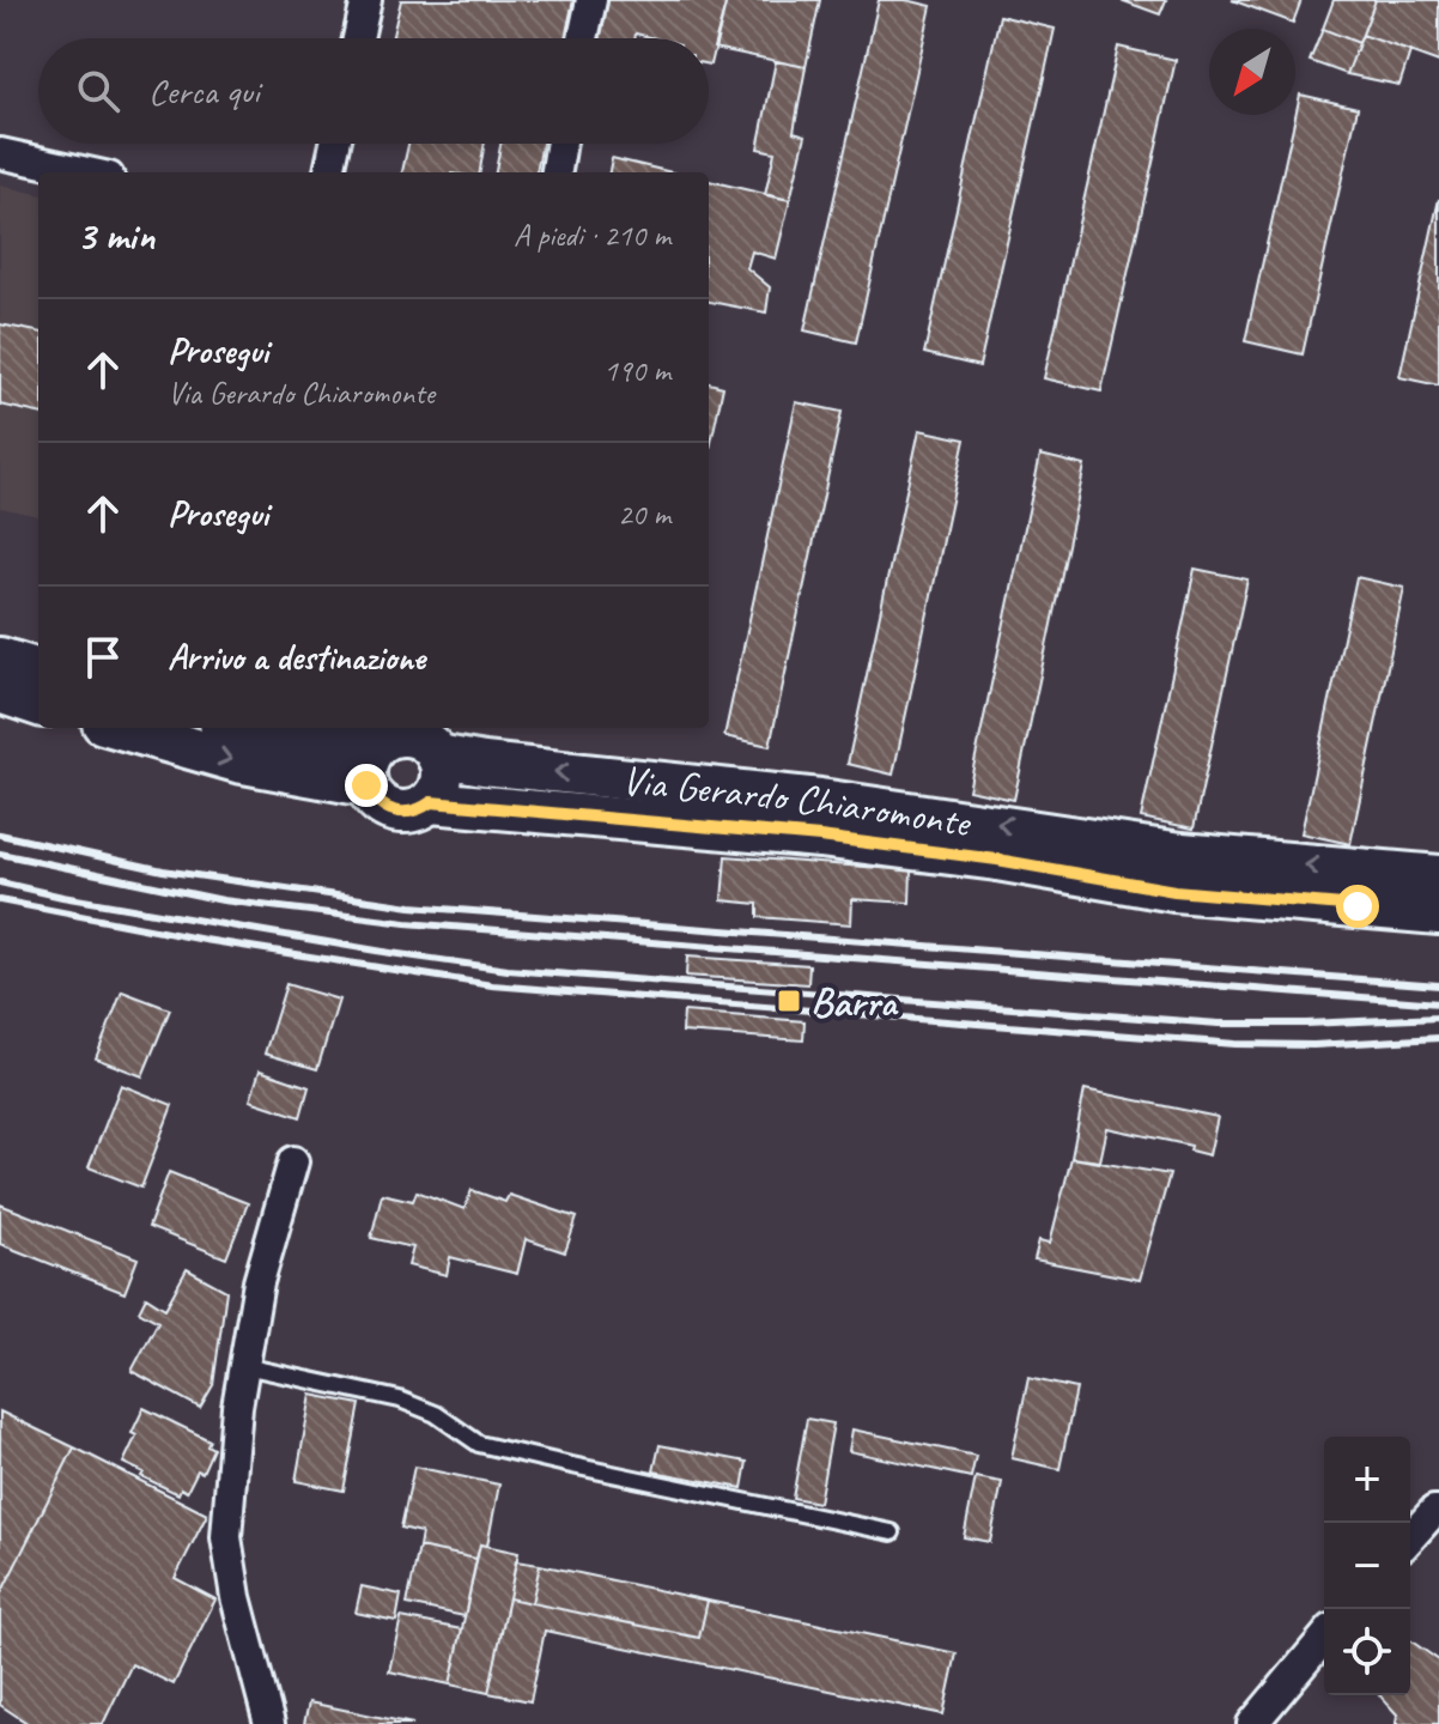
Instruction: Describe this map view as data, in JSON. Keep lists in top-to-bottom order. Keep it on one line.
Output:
{"streets":{"street":["Via Gerardo Chiaromonte"]},"places":{"transit":["Barra"]},"north":"bottom left","page":{"search":"Cerca qui","heading":["3 min","A piedi · 210 m"],"list":[["Prosegui","Via Gerardo Chiaromonte","190 m"],["Prosegui","20 m"],"Arrivo a destinazione"],"map_buttons":["+","−"]}}
